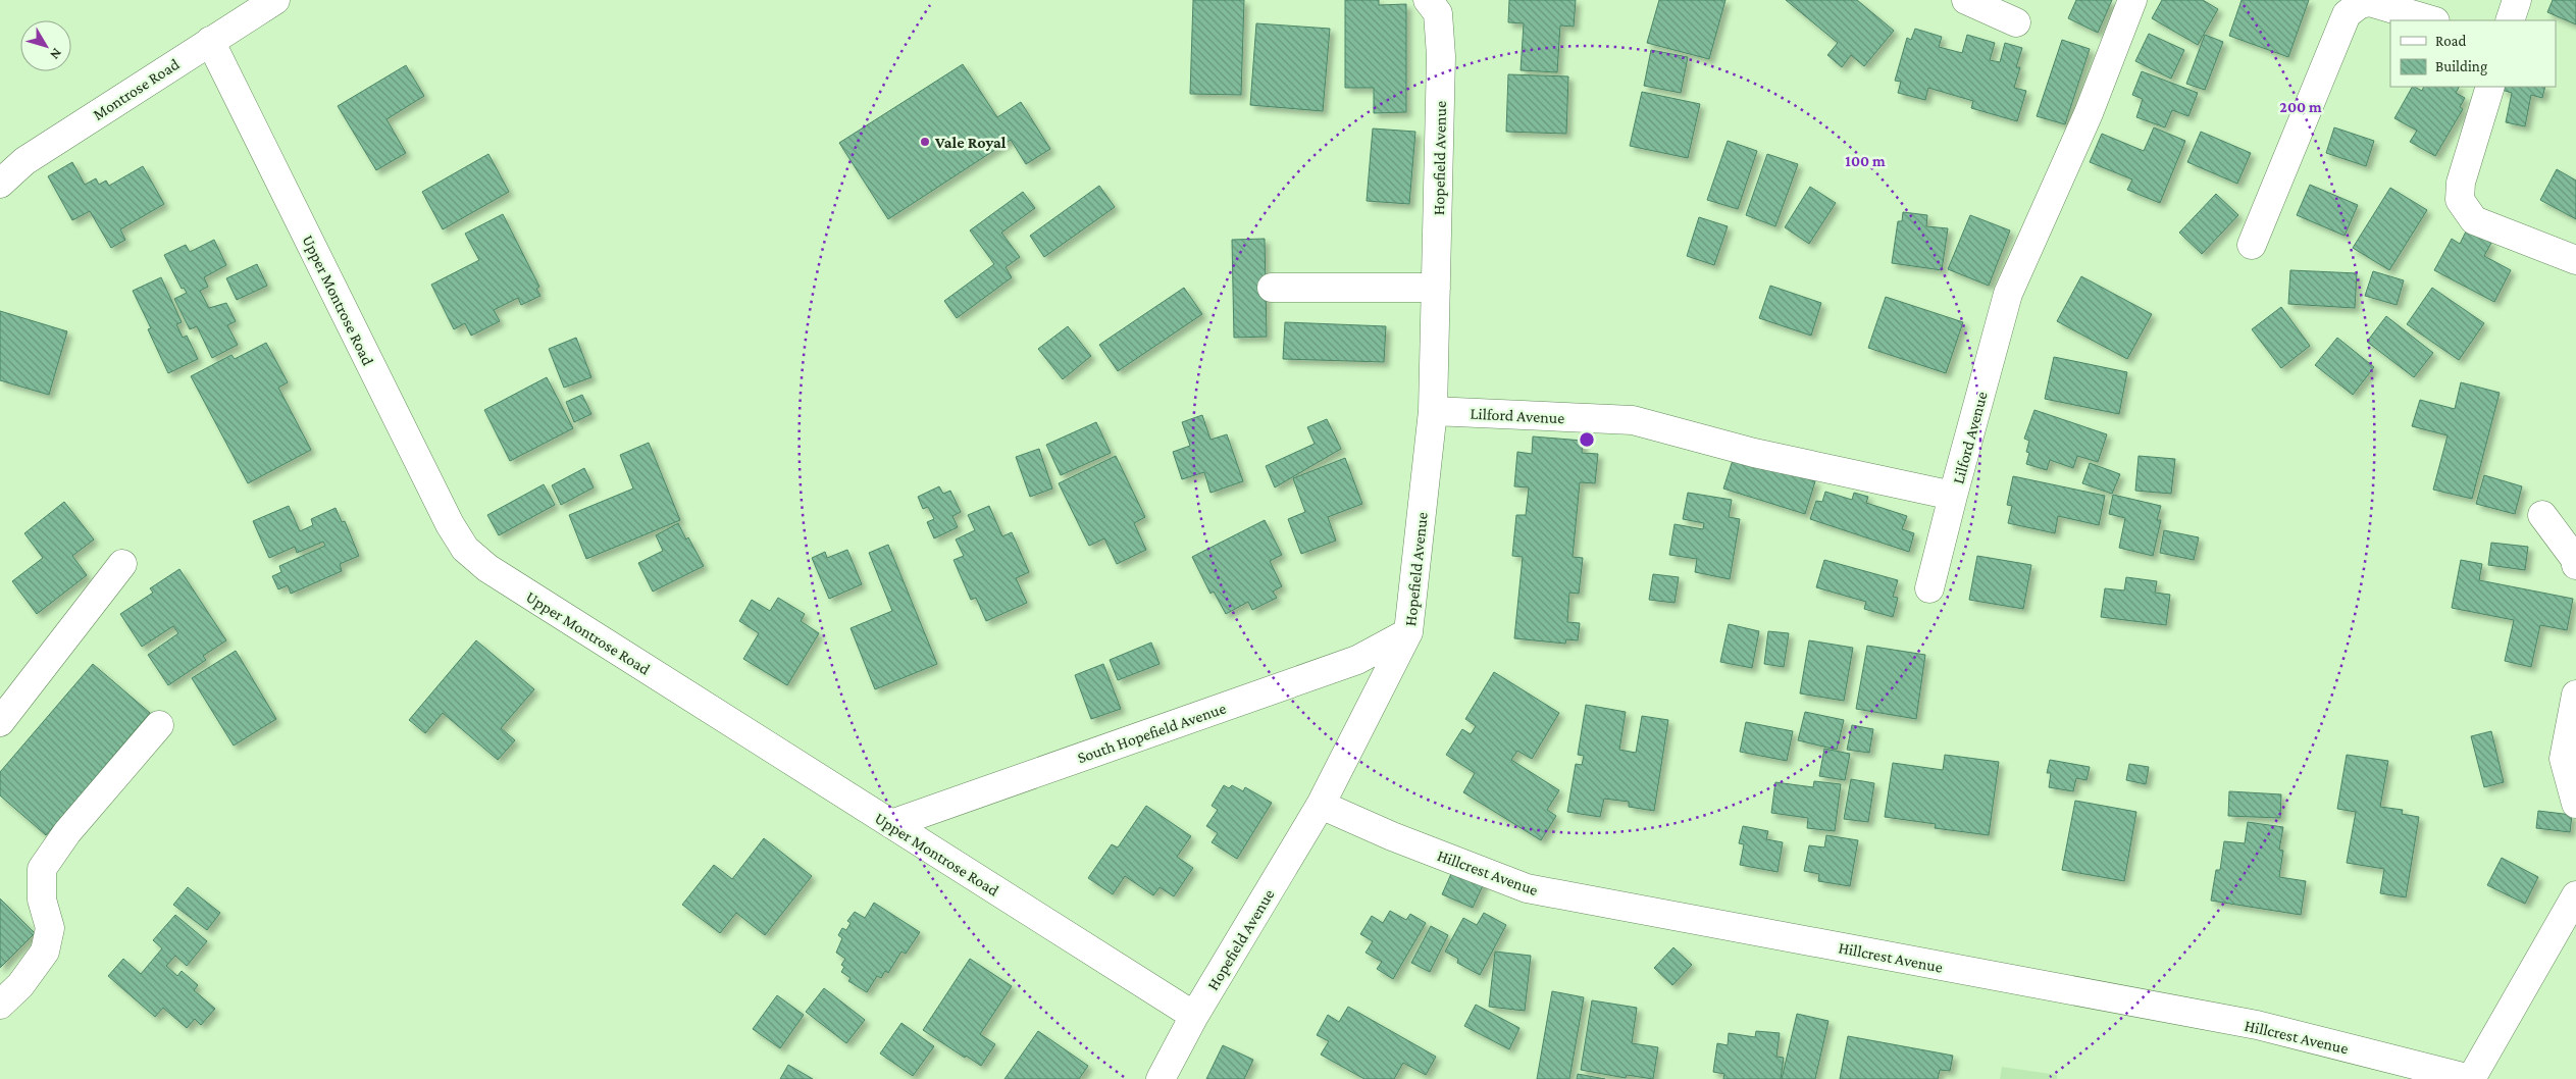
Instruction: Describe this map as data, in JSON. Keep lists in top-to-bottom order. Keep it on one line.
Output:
{"streets":{"street":["Montrose Road","Hopefield Avenue","Upper Montrose Road","Lilford Avenue","South Hopefield Avenue","Hillcrest Avenue"]},"crossings":[["Montrose Road","Upper Montrose Road"],["Hopefield Avenue","Upper Montrose Road"],["Hopefield Avenue","Lilford Avenue"],["Hopefield Avenue","South Hopefield Avenue"],["Hopefield Avenue","Hillcrest Avenue"],["Upper Montrose Road","South Hopefield Avenue"]],"places":["Vale Royal"],"legend":["Road","Building"],"north":"bottom right","rings":["200 m","100 m"]}
